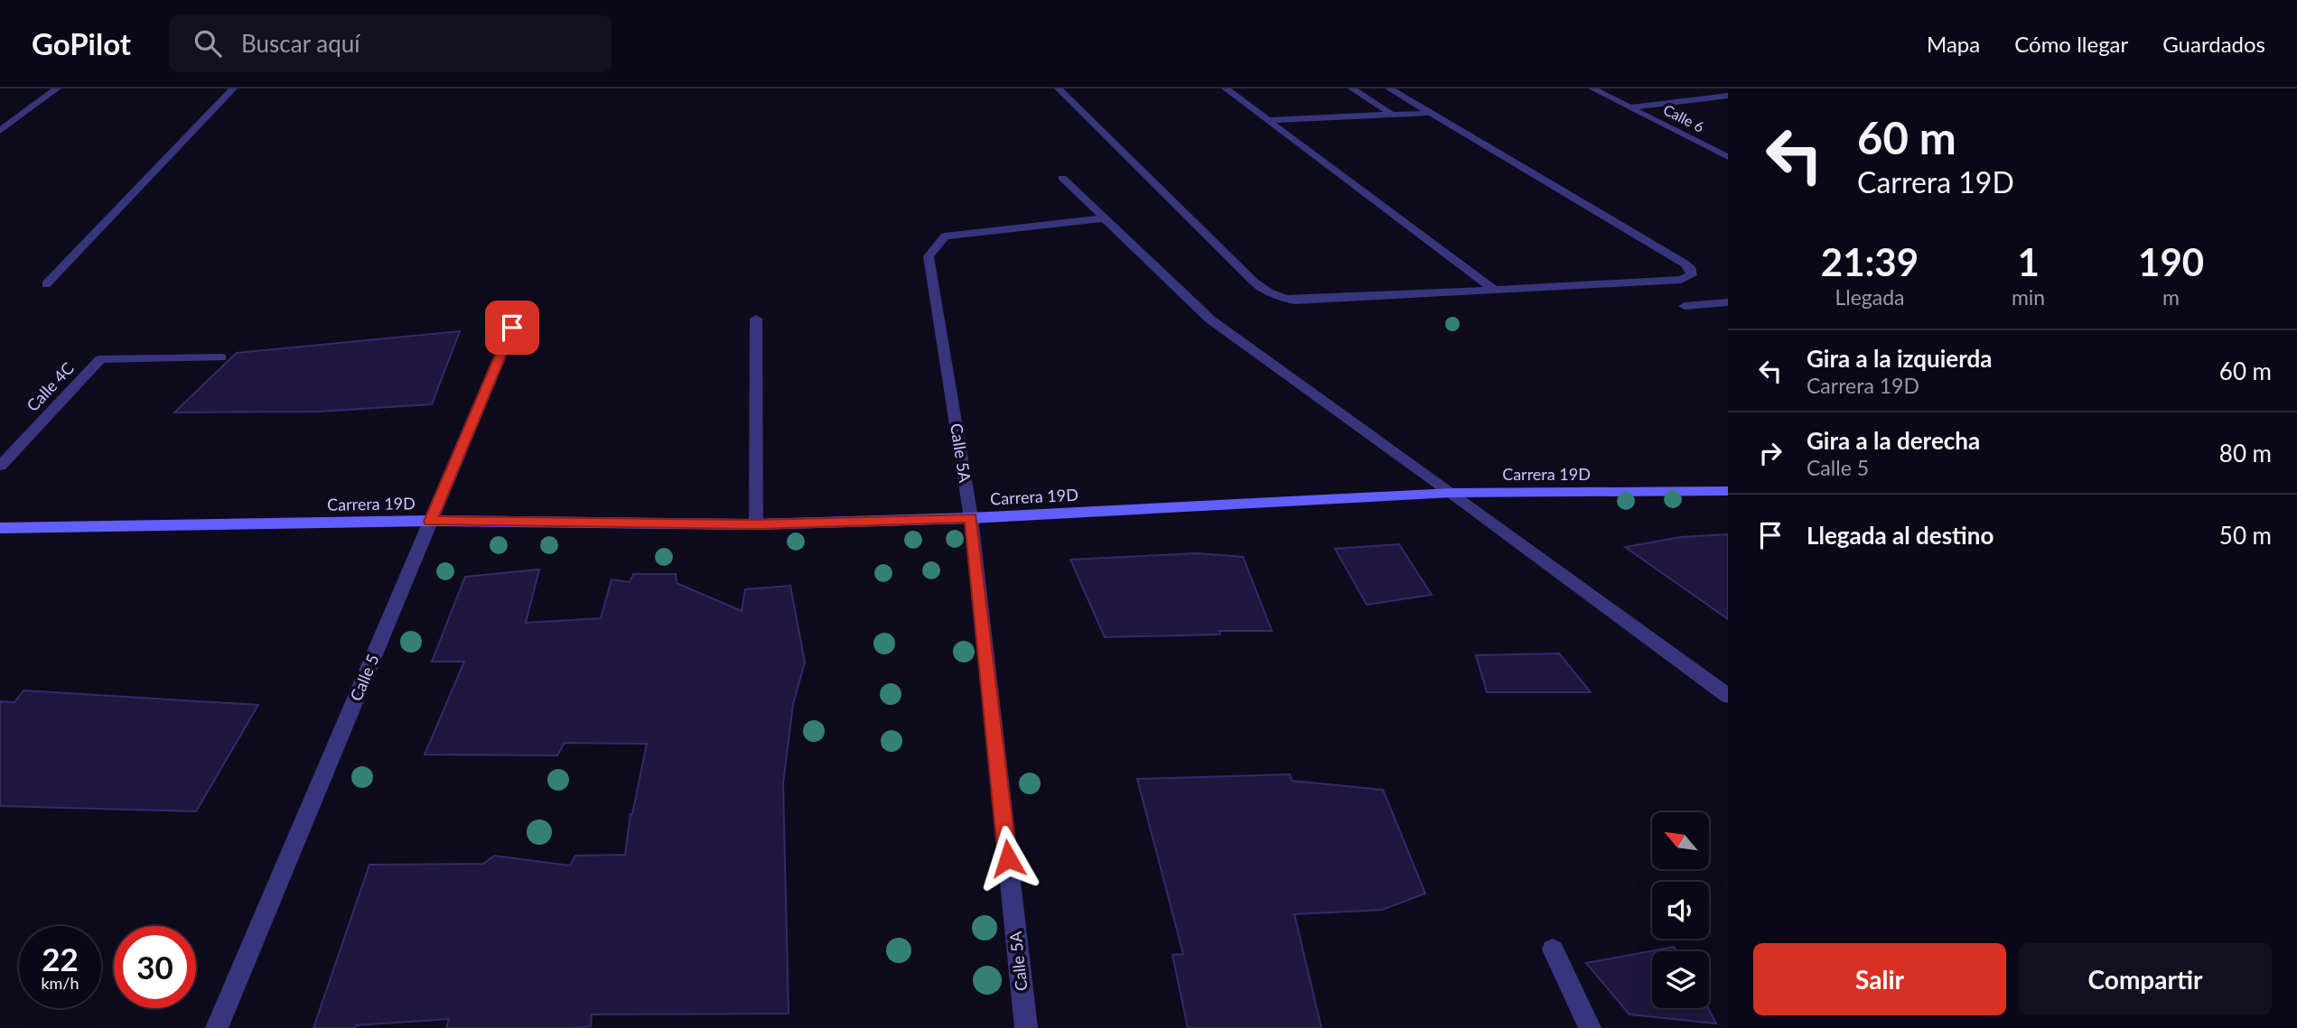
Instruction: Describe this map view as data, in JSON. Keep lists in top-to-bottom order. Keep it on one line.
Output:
{"streets":{"street":["Calle 6","Calle 4C","Calle 5A","Carrera 19D","Calle 5"]},"crossings":[["Calle 5A","Carrera 19D"],["Carrera 19D","Calle 5"]],"north":"top left","page":{"header":"GoPilot","search":"Buscar aquí","nav":["Mapa","Cómo llegar","Guardados"],"turn":["60 m","Carrera 19D"],"eta":["21:39","Llegada","1","min","190","m"],"list":[{"name":"Gira a la izquierda","note":"Carrera 19D","value":"60 m"},{"name":"Gira a la derecha","note":"Calle 5","value":"80 m"},{"name":"Llegada al destino","value":"50 m"}],"speed":"22 km/h","limit":"30","buttons":["Salir","Compartir"]}}
